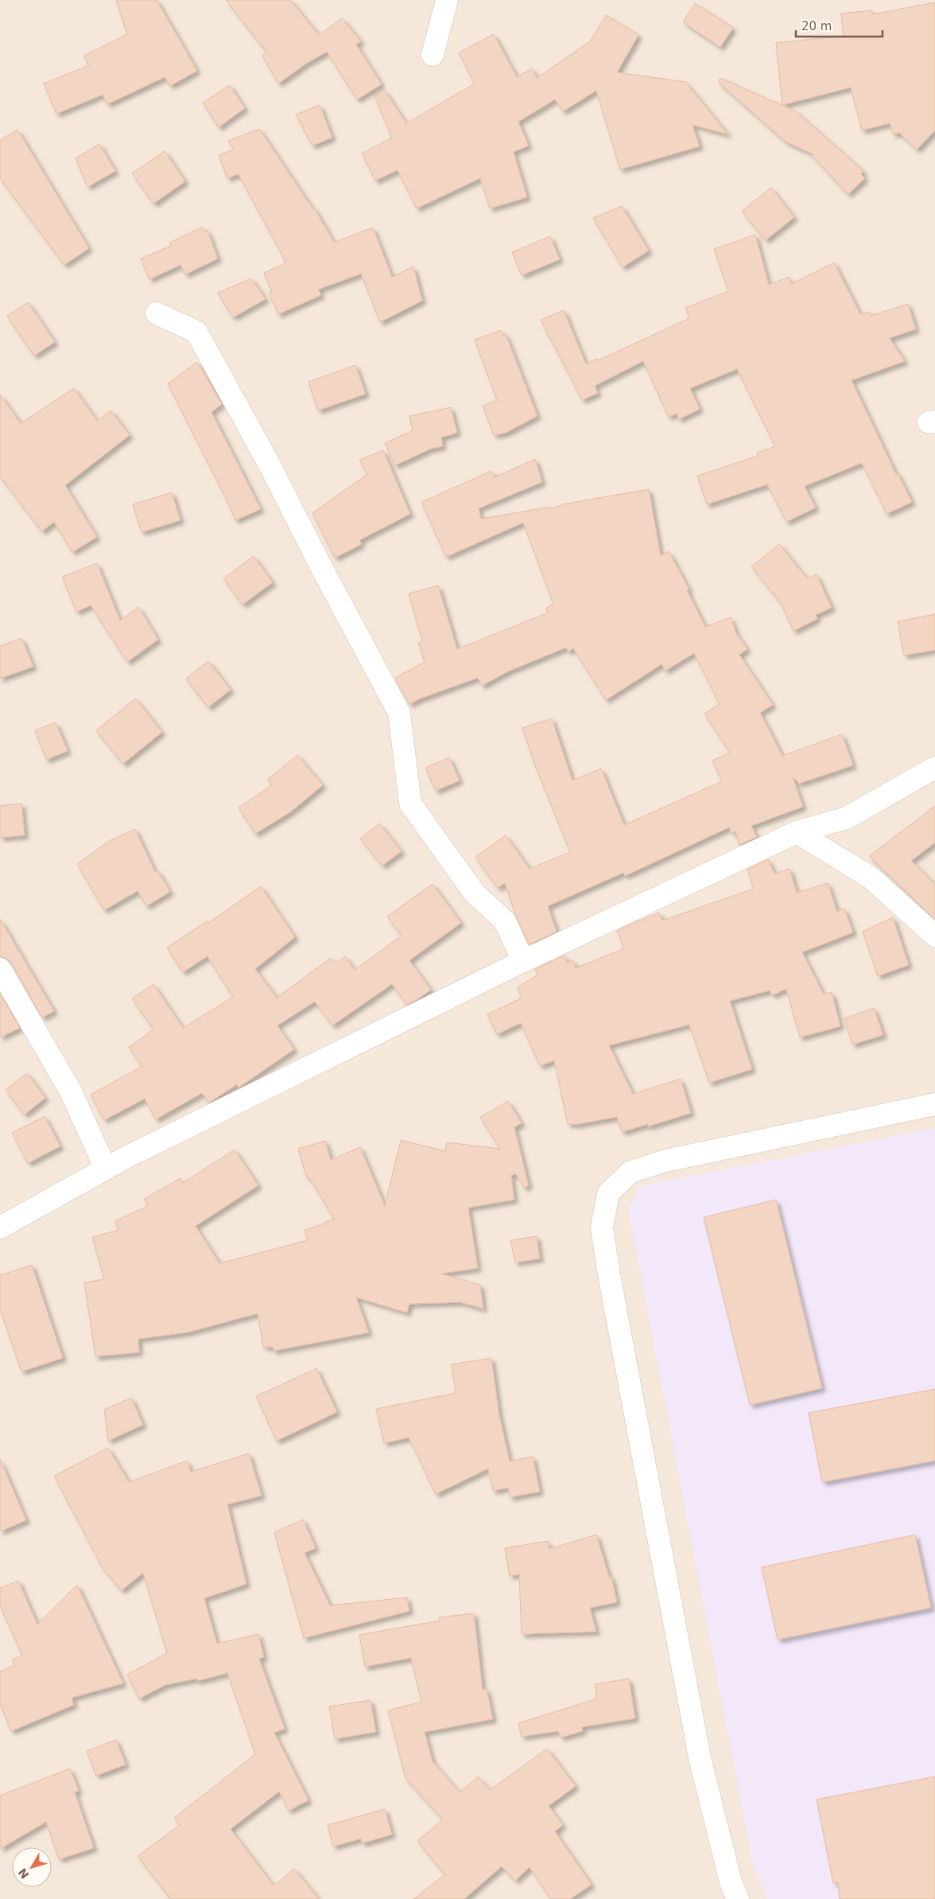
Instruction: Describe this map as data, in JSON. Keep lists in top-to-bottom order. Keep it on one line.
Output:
{"scale_bar":"20 m","north":"bottom left"}
